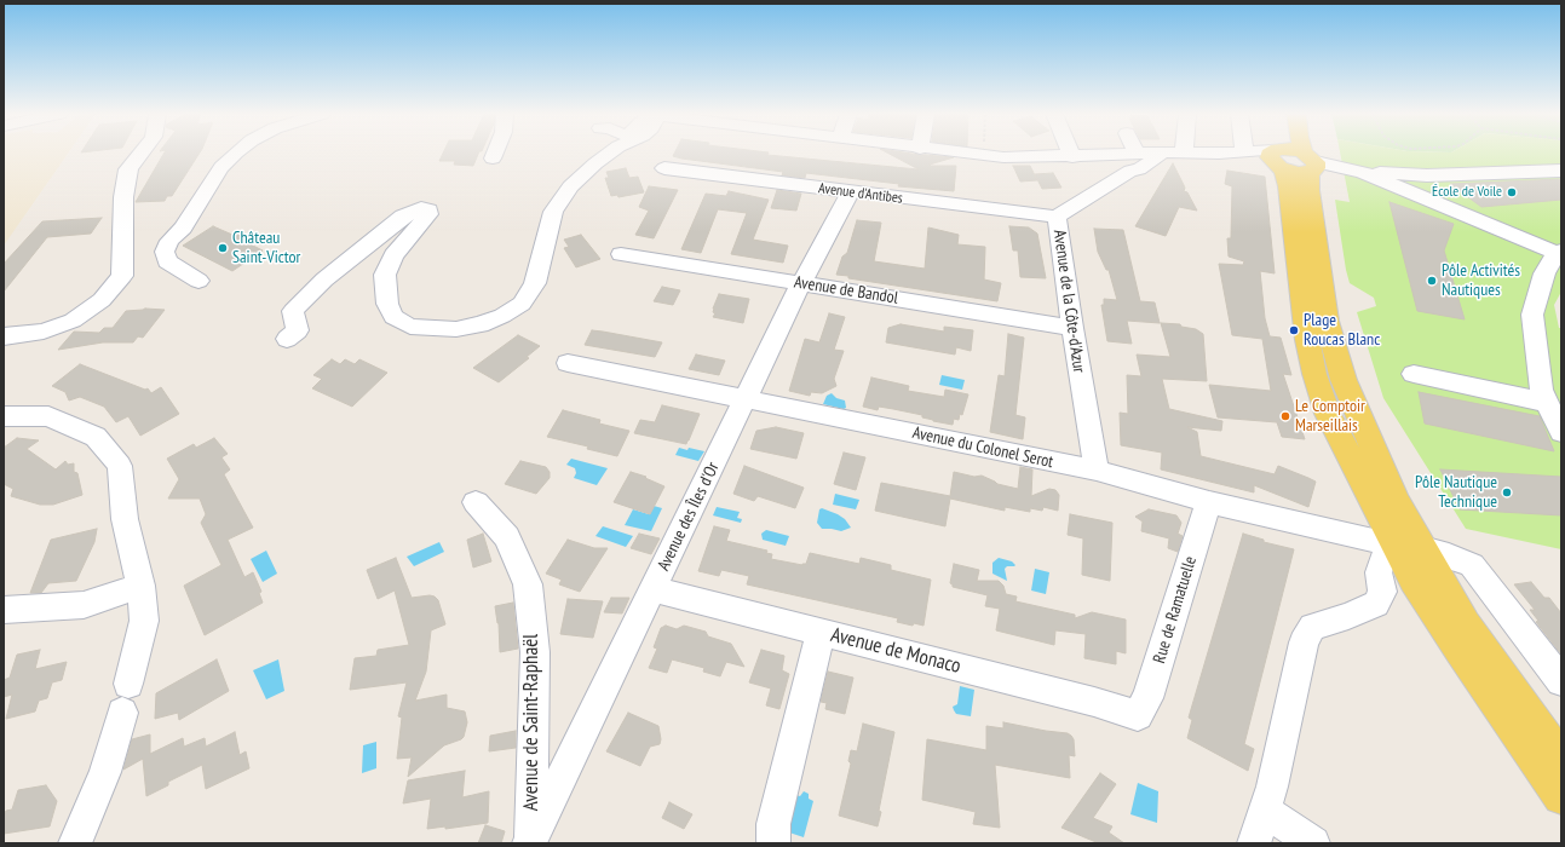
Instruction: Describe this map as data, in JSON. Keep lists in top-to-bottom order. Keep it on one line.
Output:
{"streets":{"street":["Avenue d'Antibes","Avenue de Bandol","Avenue de la Côte-d'Azur","Avenue du Colonel Serot","Avenue des Îles d'Or","Rue de Ramatuelle","Avenue de Monaco","Avenue de Saint-Raphaël"]},"crossings":[["Avenue d'Antibes","Avenue de la Côte-d'Azur"],["Avenue d'Antibes","Avenue des Îles d'Or"],["Avenue de Bandol","Avenue de la Côte-d'Azur"],["Avenue de Bandol","Avenue des Îles d'Or"],["Avenue de la Côte-d'Azur","Avenue du Colonel Serot"],["Avenue du Colonel Serot","Avenue des Îles d'Or"],["Avenue du Colonel Serot","Rue de Ramatuelle"],["Avenue des Îles d'Or","Avenue de Monaco"],["Avenue des Îles d'Or","Avenue de Saint-Raphaël"],["Rue de Ramatuelle","Avenue de Monaco"]],"places":["École de Voile","Château Saint-Victor","Pôle Activités Nautiques","Plage Roucas Blanc","Le Comptoir Marseillais","Pôle Nautique Technique"]}
